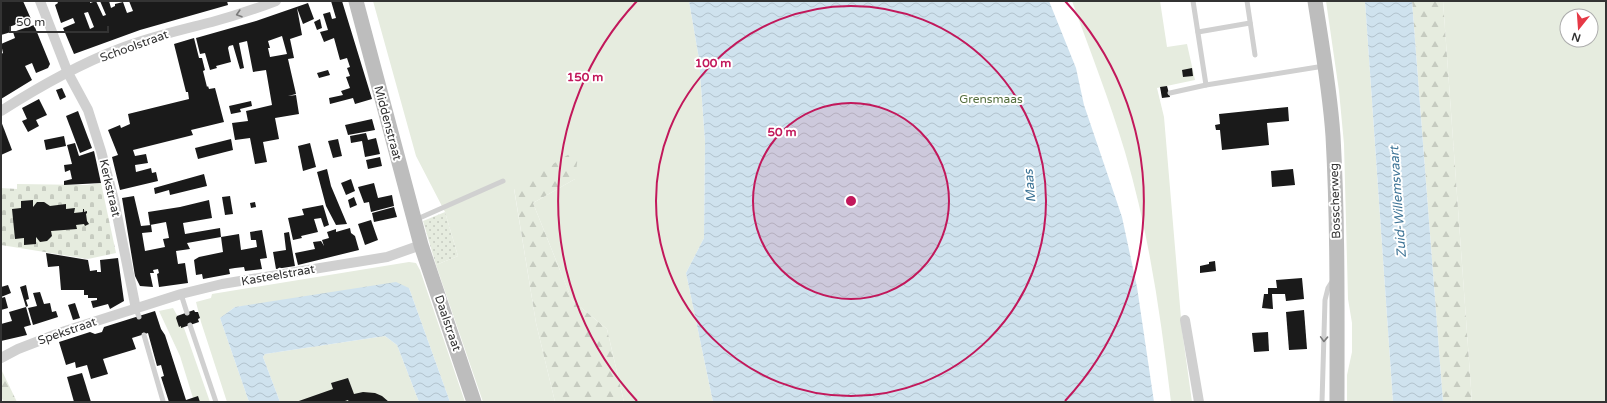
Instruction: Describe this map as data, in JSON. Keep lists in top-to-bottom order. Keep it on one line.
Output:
{"streets":{"street":["Schoolstraat","Middenstraat","Kerkstraat","Bosscherweg","Kasteelstraat","Daalstraat","Spekstraat"]},"crossings":[["Schoolstraat","Kerkstraat"],["Middenstraat","Kasteelstraat"],["Middenstraat","Daalstraat"],["Kerkstraat","Kasteelstraat"],["Kerkstraat","Spekstraat"],["Kasteelstraat","Daalstraat"],["Kasteelstraat","Spekstraat"]],"one_way":["Schoolstraat"],"water":["Maas","Zuid-Willemsvaart"],"parks":["Grensmaas"],"scale_bar":"50 m","north":"bottom","rings":["100 m","150 m","50 m"]}
